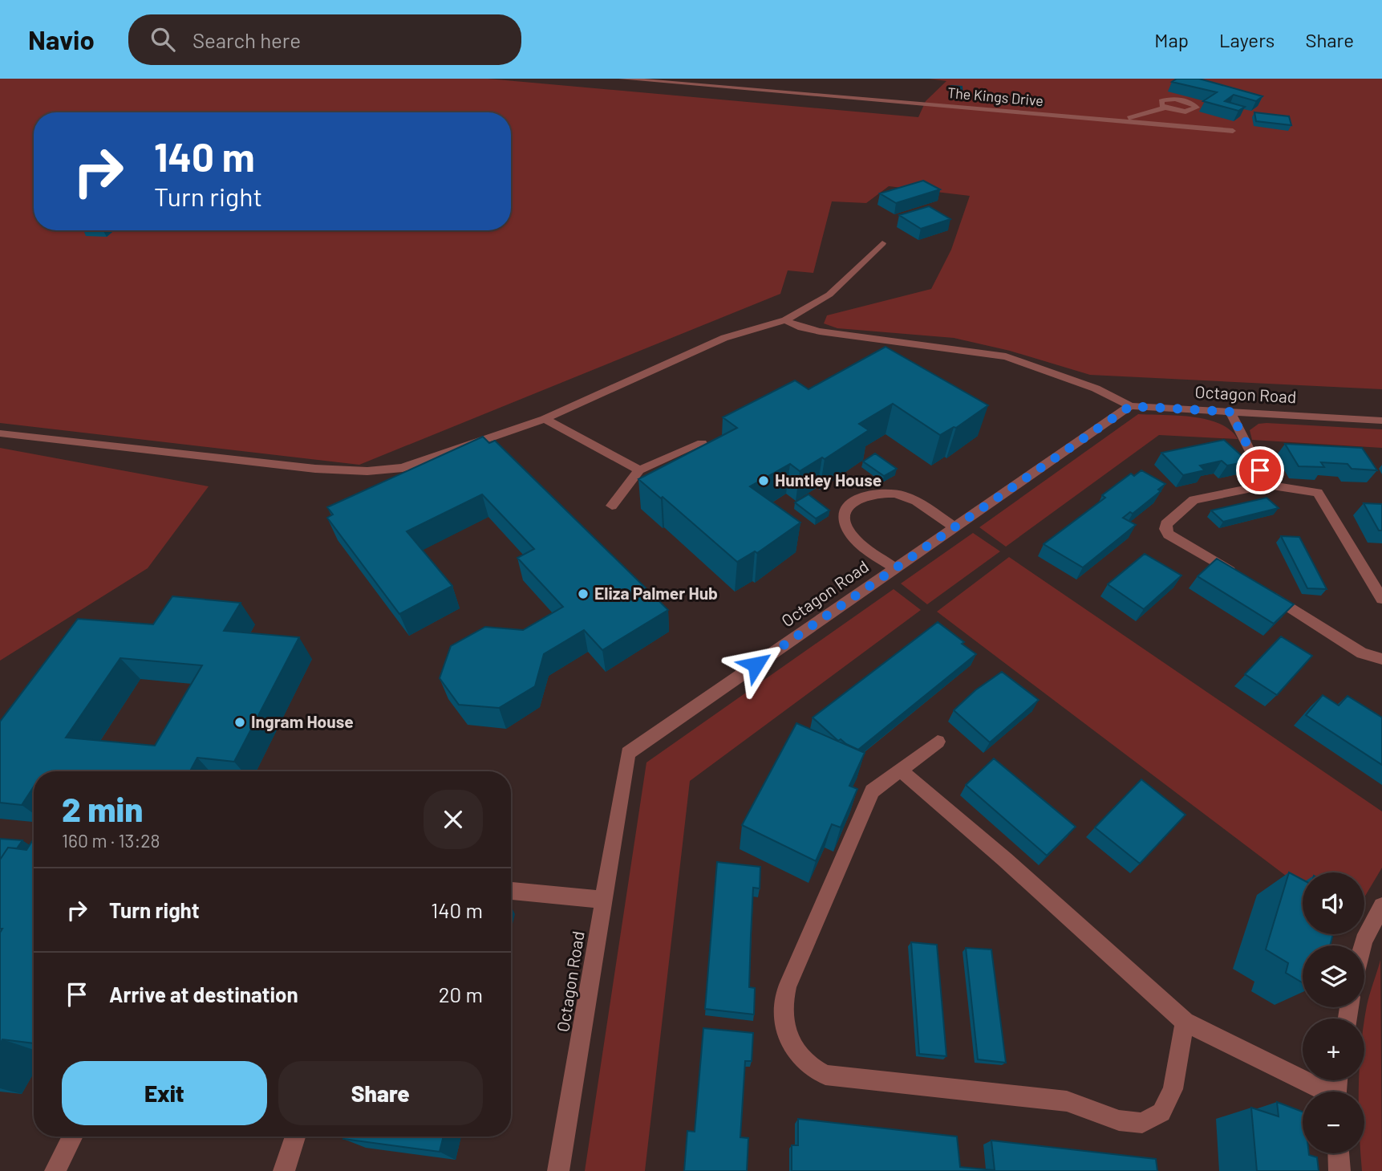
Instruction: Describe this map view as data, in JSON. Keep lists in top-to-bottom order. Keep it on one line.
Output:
{"streets":{"street":["The Kings Drive","Octagon Road"]},"places":["Huntley House","Eliza Palmer Hub","Ingram House"],"page":{"header":"Navio","search":"Search here","nav":["Map","Layers","Share"],"turn":["140 m","Turn right"],"heading":["2 min","160 m · 13:28"],"list":[{"name":"Turn right","value":"140 m"},{"name":"Arrive at destination","value":"20 m"}],"map_buttons":["+","−"],"buttons":["Exit","Share"]}}
